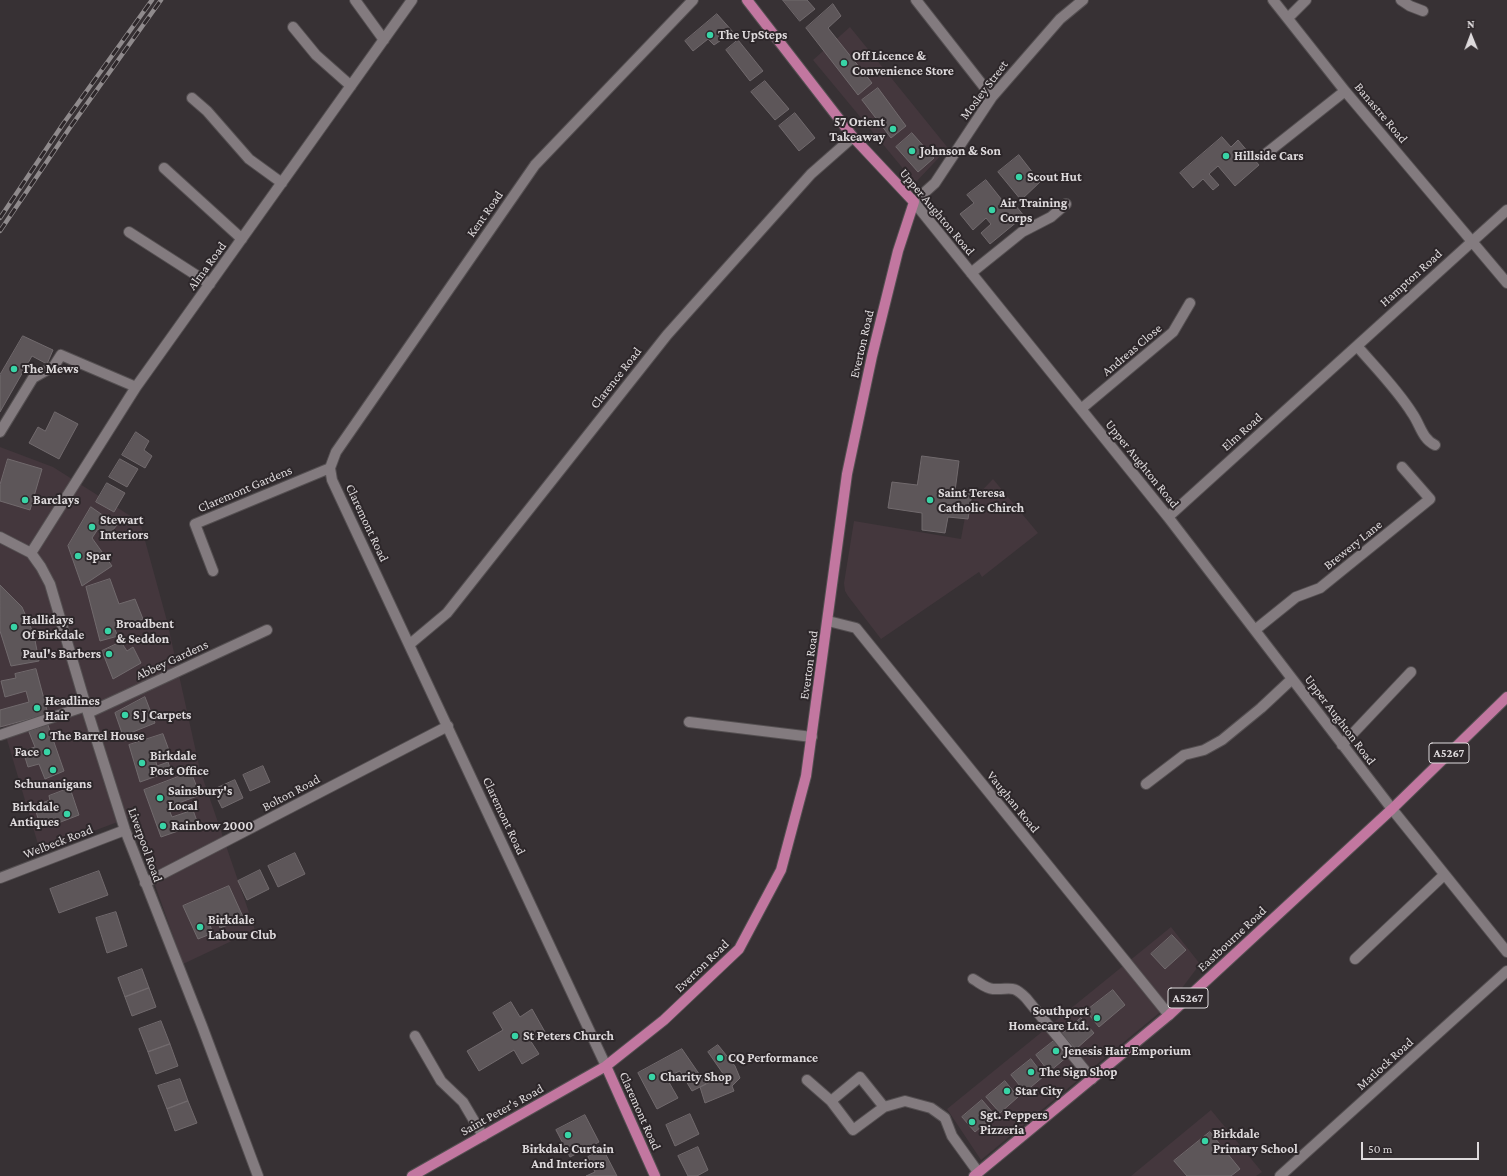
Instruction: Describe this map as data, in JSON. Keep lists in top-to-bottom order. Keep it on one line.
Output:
{"streets":{"main road":["Upper Aughton Road","Everton Road","Claremont Road","A5267","Eastbourne Road","Saint Peter's Road"],"street":["Mosley Street","Banastre Road","Kent Road","Alma Road","Hampton Road","Andreas Close","Clarence Road","Elm Road","Claremont Gardens","Brewery Lane","Abbey Gardens","Bolton Road","Vaughan Road","Welbeck Road","Liverpool Road","Matlock Road"]},"crossings":[["Mosley Street","Upper Aughton Road"],["Mosley Street","Everton Road"],["Banastre Road","Hampton Road"],["Upper Aughton Road","Everton Road"],["Upper Aughton Road","Andreas Close"],["Upper Aughton Road","Clarence Road"],["Upper Aughton Road","Elm Road"],["Upper Aughton Road","Brewery Lane"],["Upper Aughton Road","A5267"],["Upper Aughton Road","Eastbourne Road"],["Kent Road","Claremont Gardens"],["Kent Road","Claremont Road"],["Alma Road","Liverpool Road"],["Hampton Road","Elm Road"],["Everton Road","Claremont Road"],["Everton Road","Vaughan Road"],["Everton Road","Saint Peter's Road"],["Clarence Road","Claremont Road"],["Claremont Gardens","Claremont Road"],["Claremont Road","Bolton Road"],["Claremont Road","Saint Peter's Road"],["Abbey Gardens","Liverpool Road"],["A5267","Eastbourne Road"],["Bolton Road","Liverpool Road"],["Vaughan Road","Eastbourne Road"],["Welbeck Road","Liverpool Road"]],"places":["The UpSteps","Off Licence & Convenience Store","57 Orient Takeaway","Johnson & Son","Hillside Cars","Scout Hut","Air Training Corps","The Mews","Barclays","Saint Teresa Catholic Chirch","Stewart Interiors","Spar","Hallidays Of Birkdale","Broadbent & Seddon","Paul's Barbers","Headlines Hair","S J Carpets","The Barrel House","Face","Birkdale Post Office","Schunanigans","Sainsbury's Local","Birkdale Antiques","Rainbow 2000","Birkdale Labour Club","Southport Homecare Ltd.","St Peters Church","Jenesis Hair Emporium","CQ Performance","The Sign Shop","Charity Shop","Star City","Sgt. Peppers Pizzeria","Birkdale Curtain And Interiors","Birkdale Primary School"],"scale_bar":"50 m","north":"top"}
